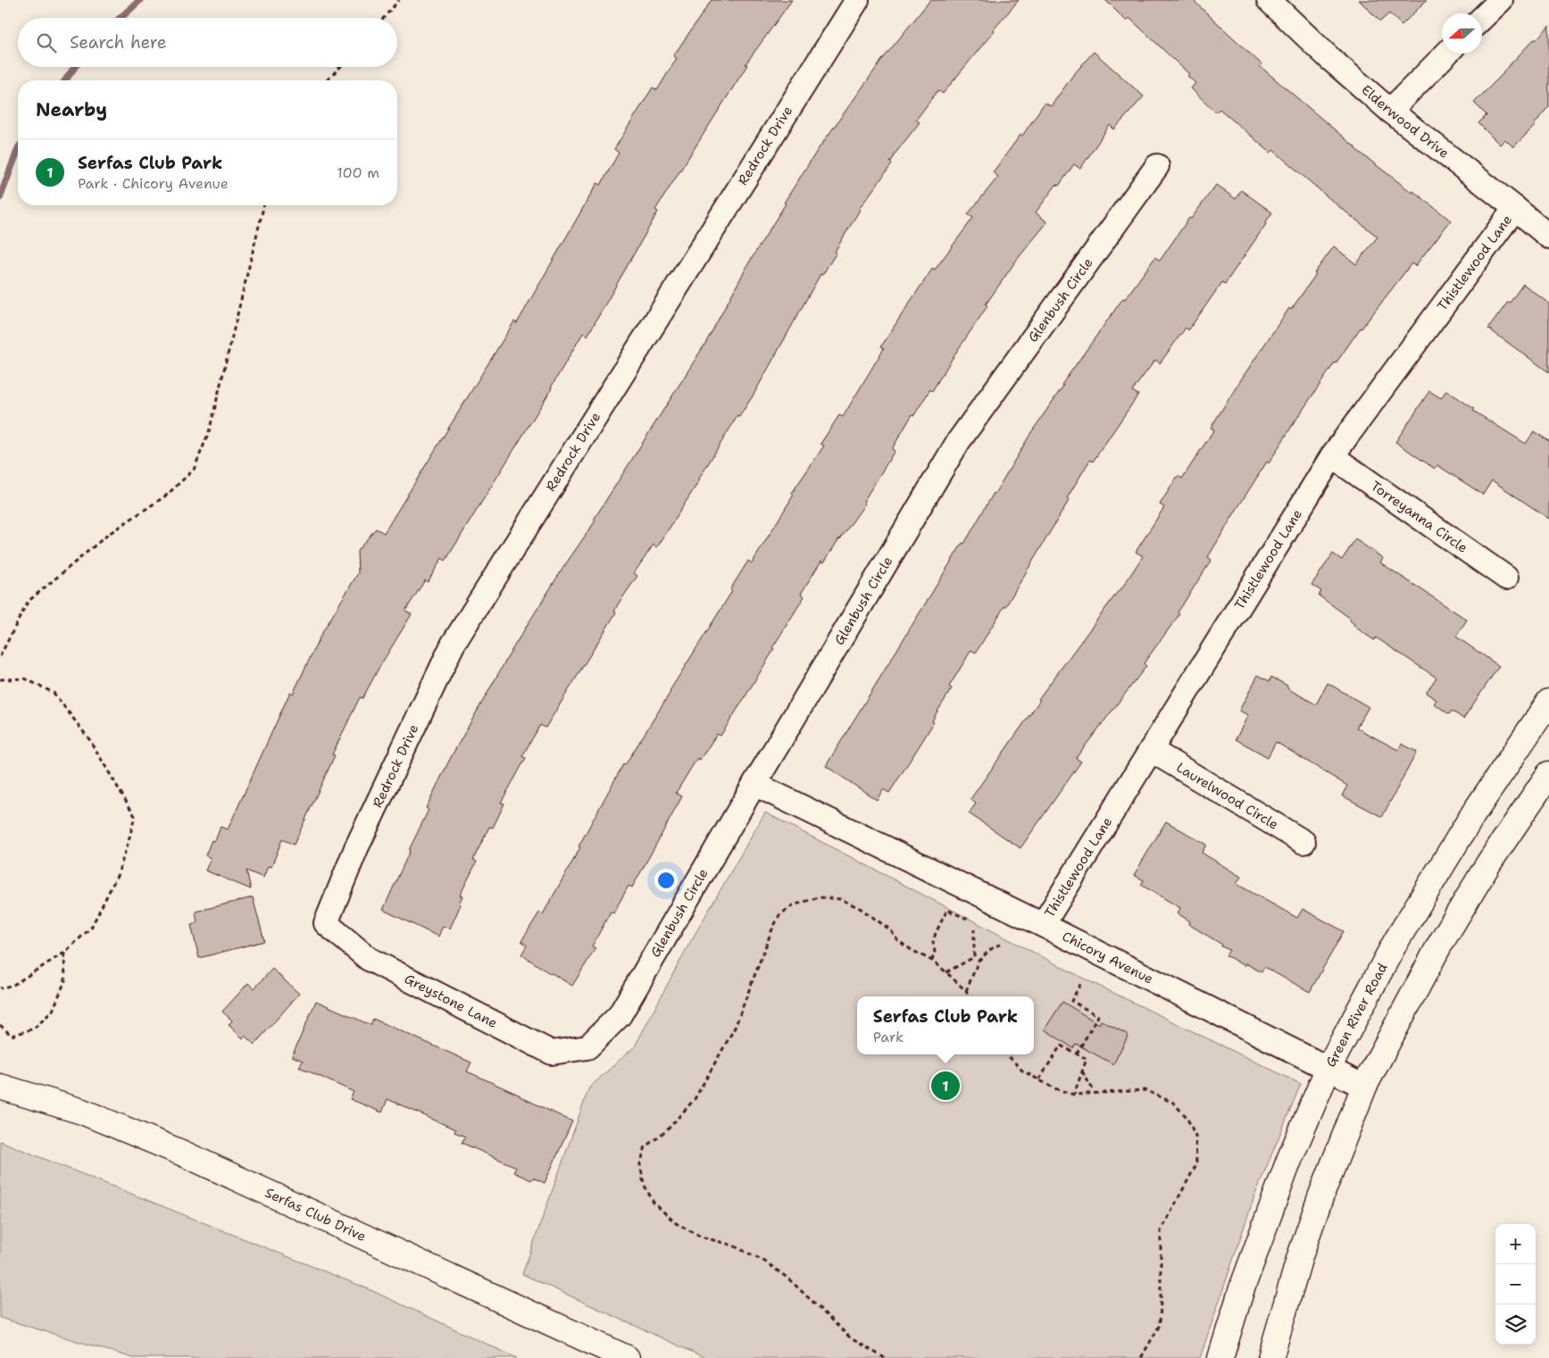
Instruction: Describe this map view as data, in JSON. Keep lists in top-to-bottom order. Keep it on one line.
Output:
{"streets":{"main road":["Green River Road","Serfas Club Drive"],"street":["Elderwood Drive","Redrock Drive","Thistlewood Lane","Glenbush Circle","Torreyanna Circle","Laurelwood Circle","Chicory Avenue","Greystone Lane"]},"crossings":[["Elderwood Drive","Thistlewood Lane"],["Redrock Drive","Greystone Lane"],["Thistlewood Lane","Torreyanna Circle"],["Thistlewood Lane","Laurelwood Circle"],["Thistlewood Lane","Chicory Avenue"],["Glenbush Circle","Chicory Avenue"],["Glenbush Circle","Greystone Lane"],["Chicory Avenue","Green River Road"]],"north":"left","page":{"search":"Search here","heading":"Nearby","list":[{"mark":"1","name":"Serfas Club Park","note":"Park · Chicory Avenue","value":"100 m"}],"popup":["Serfas Club Park","Park"],"pins":"1","map_buttons":["+","−"]}}
